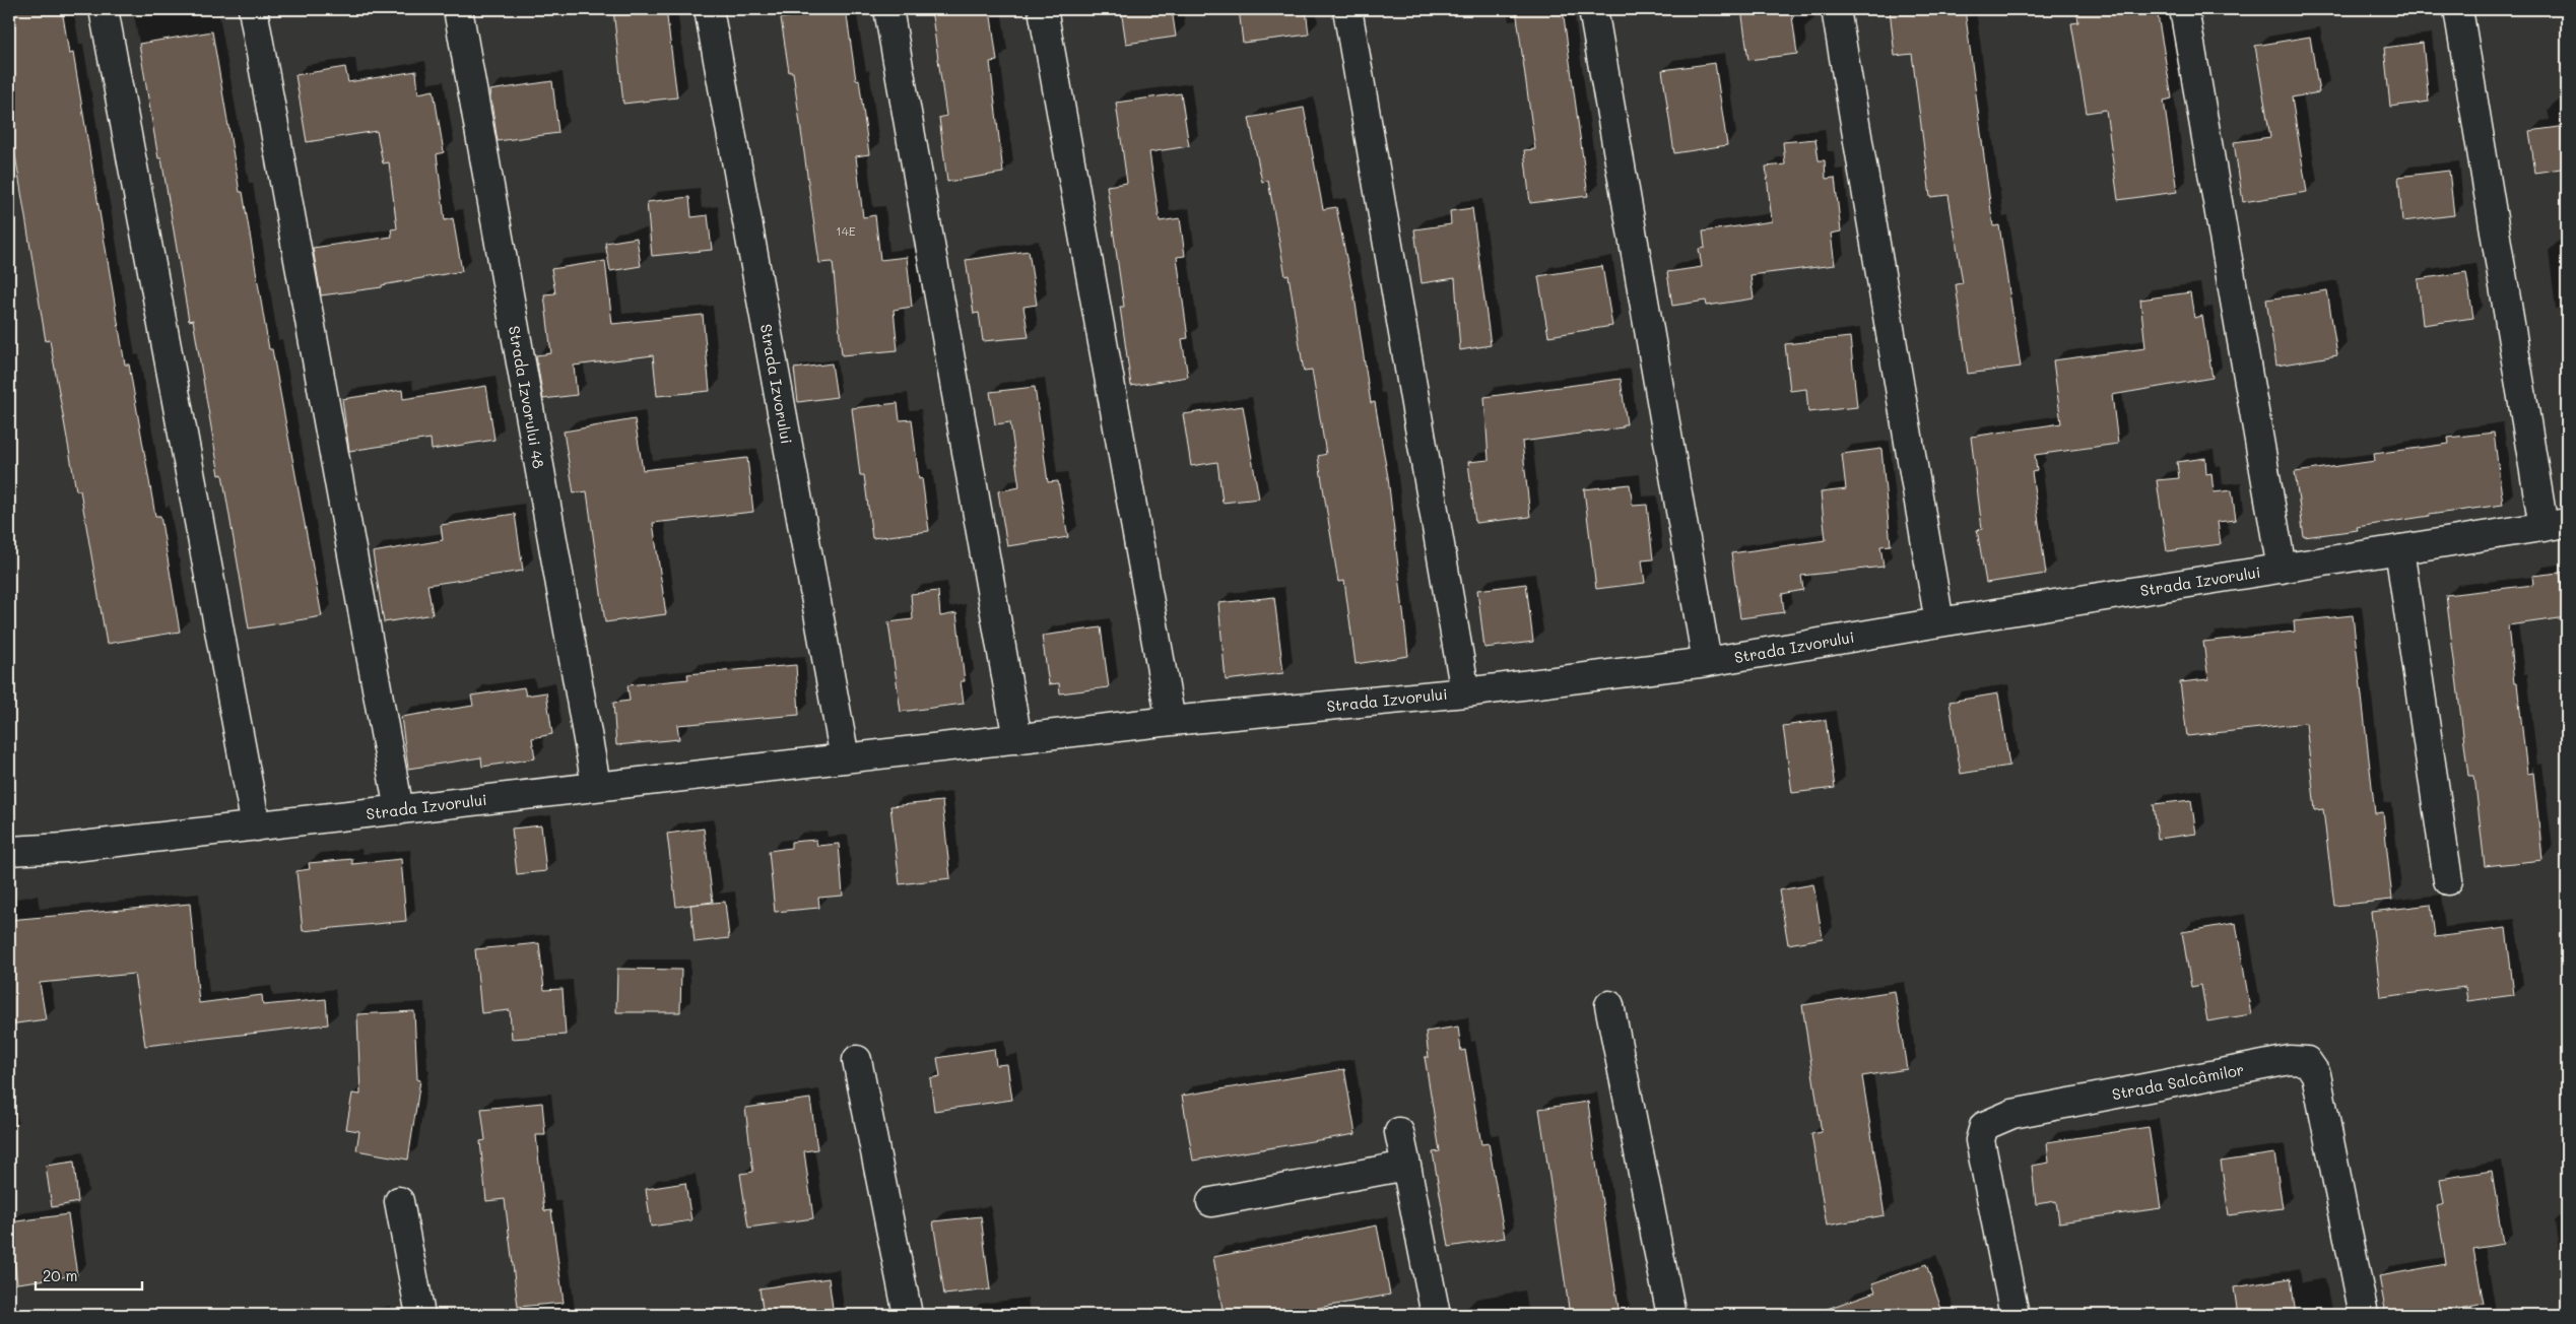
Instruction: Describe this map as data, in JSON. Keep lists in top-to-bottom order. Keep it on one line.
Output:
{"streets":{"street":["Strada Izvorului","Strada Izvorului 48","Strada Salcâmilor"]},"crossings":[["Strada Izvorului","Strada Izvorului 48"]],"house_numbers":["14E"],"scale_bar":"20 m"}
